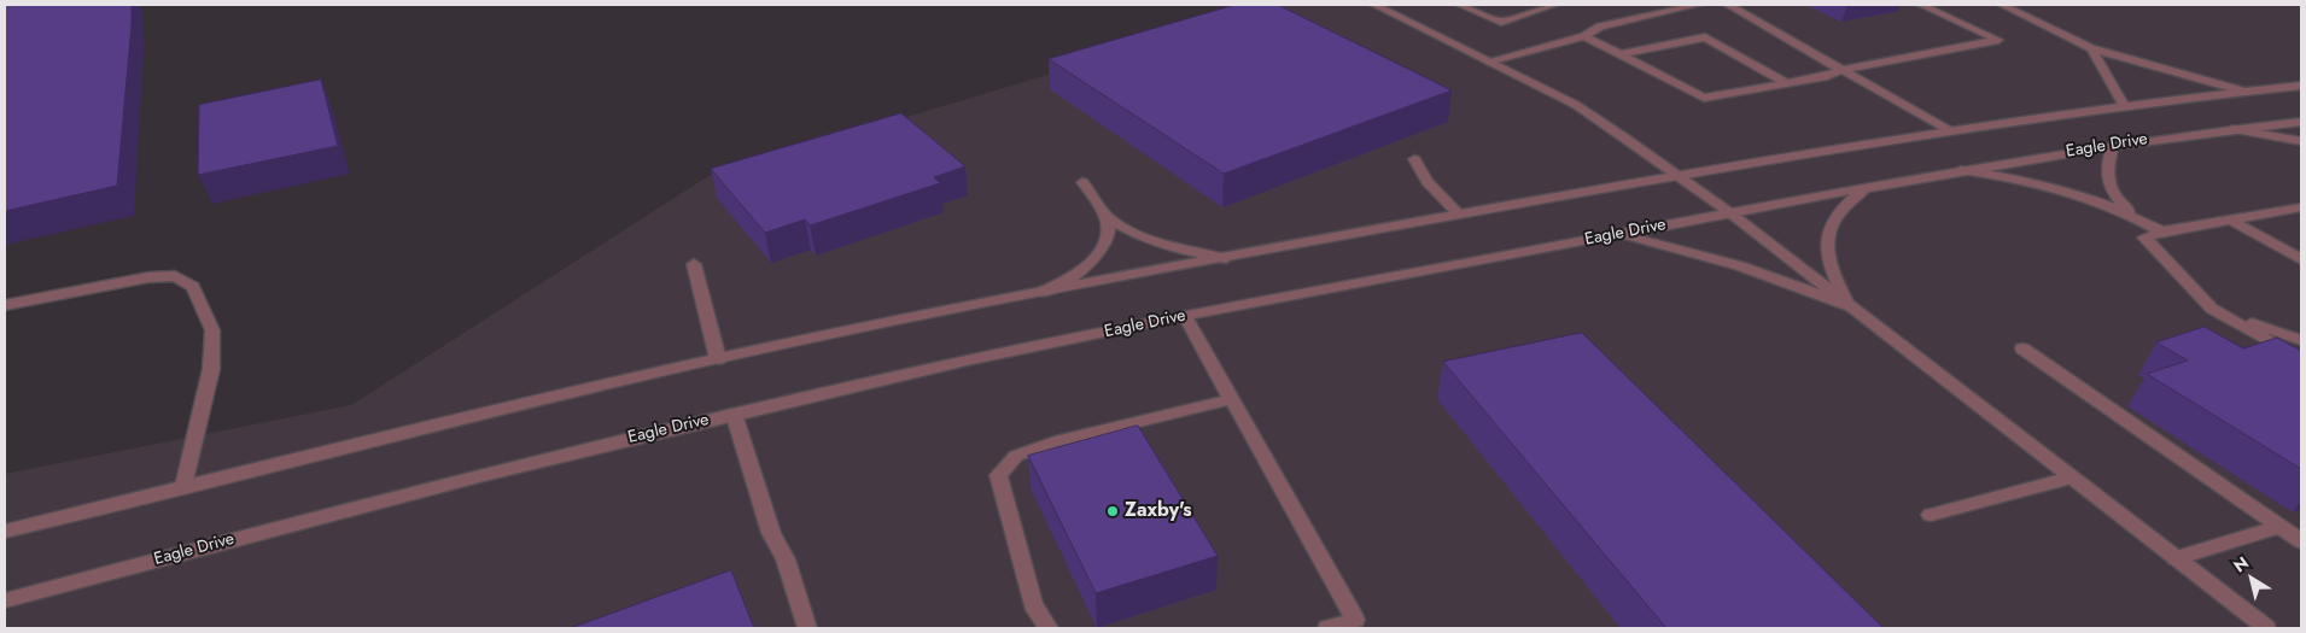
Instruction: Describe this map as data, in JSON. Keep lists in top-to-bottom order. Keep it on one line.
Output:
{"streets":{"street":["Eagle Drive"]},"places":["Zaxby's"],"north":"top left"}
